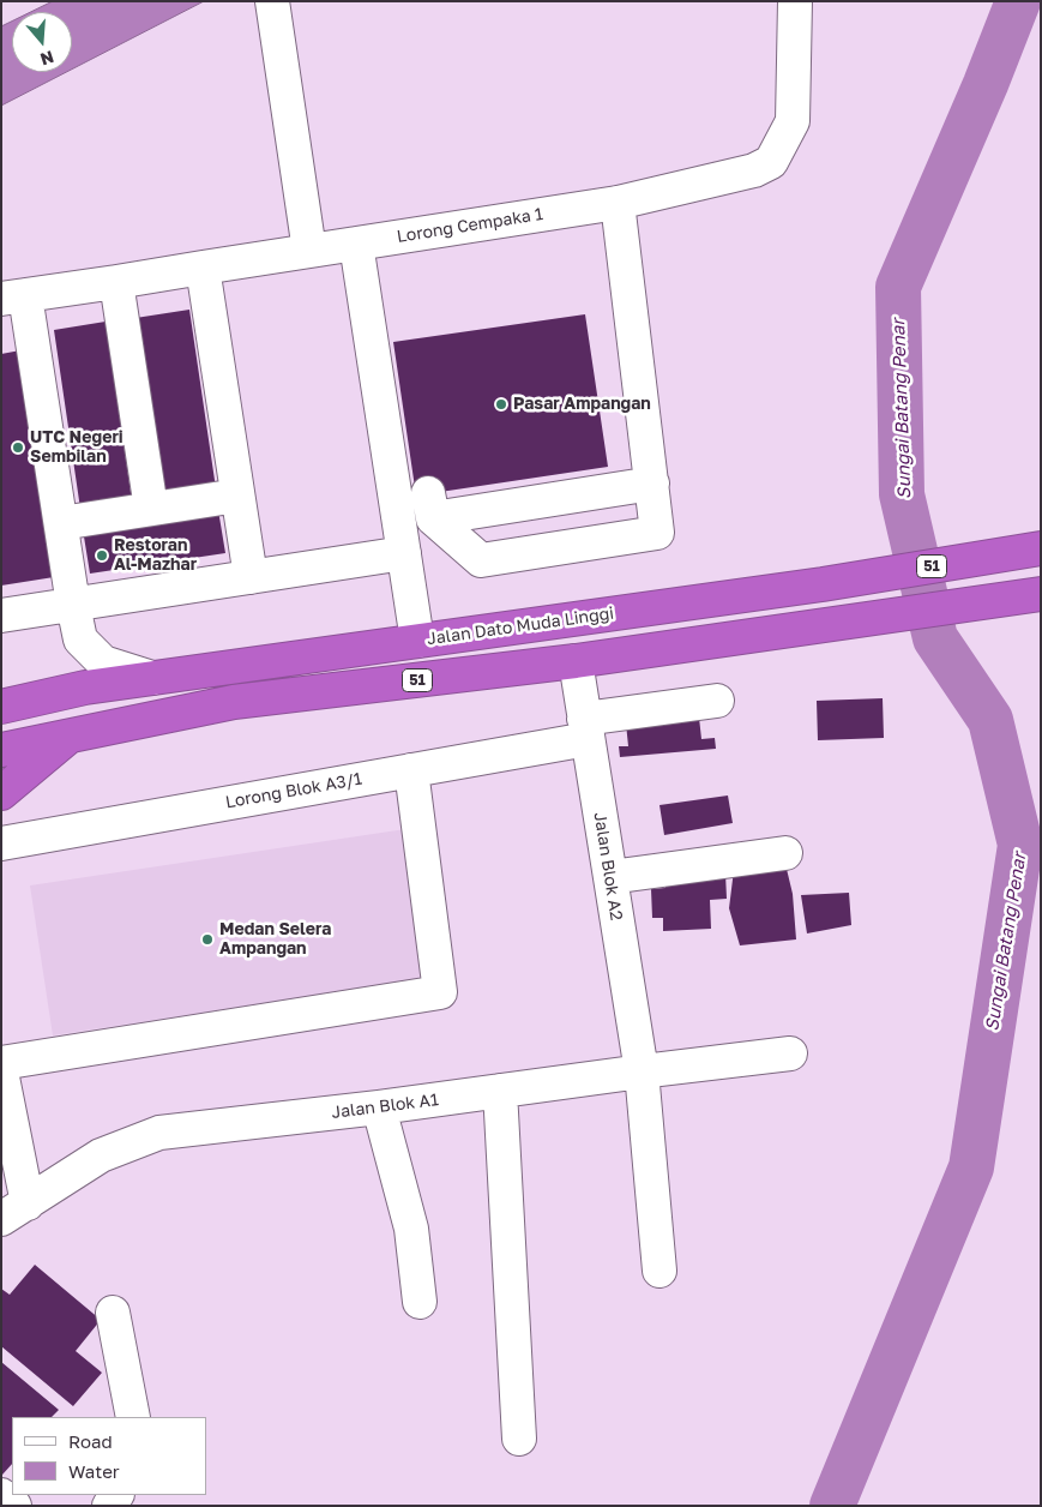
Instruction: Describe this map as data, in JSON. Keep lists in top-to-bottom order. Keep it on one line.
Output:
{"streets":{"highway":["51","Jalan Dato Muda Linggi"],"street":["Lorong Cempaka 1","Lorong Blok A3/1","Jalan Blok A2","Jalan Blok A1"]},"crossings":[["51","Jalan Blok A2"],["Lorong Blok A3/1","Jalan Blok A2"],["Jalan Blok A2","Jalan Blok A1"]],"water":["Sungai Batang Penar"],"places":["Pasar Ampangan","UTC Negeri Sembilan","Restoran Al-Mazhar","Medan Selera Ampangan"],"legend":["Road","Water"],"north":"bottom"}
